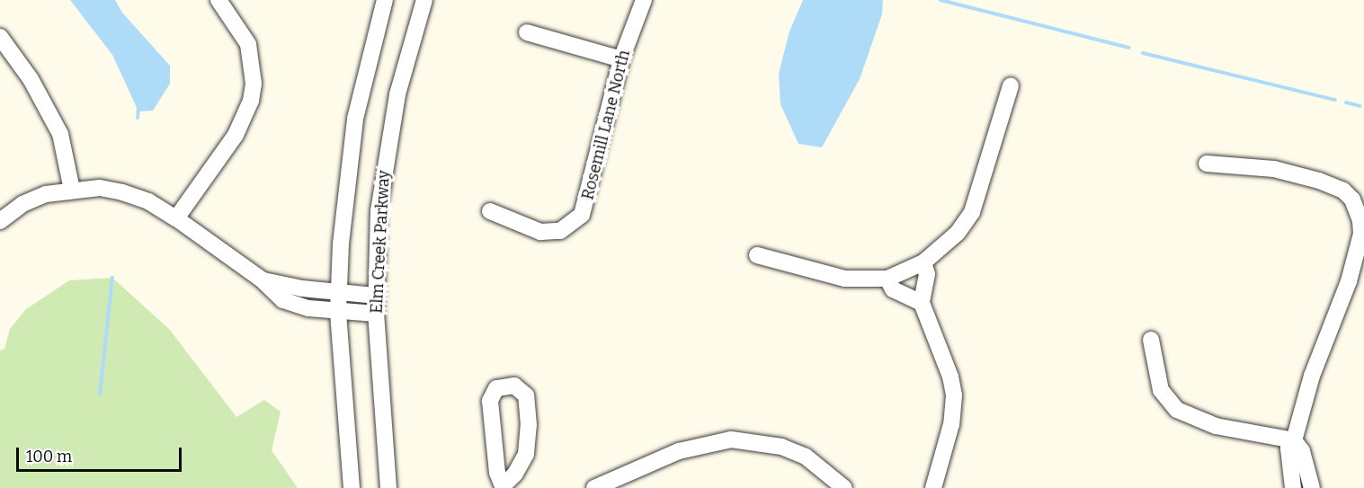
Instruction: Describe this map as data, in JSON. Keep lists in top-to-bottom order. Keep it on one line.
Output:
{"streets":{"street":["Rosemill Lane North","Elm Creek Parkway"]},"scale_bar":"100 m"}
